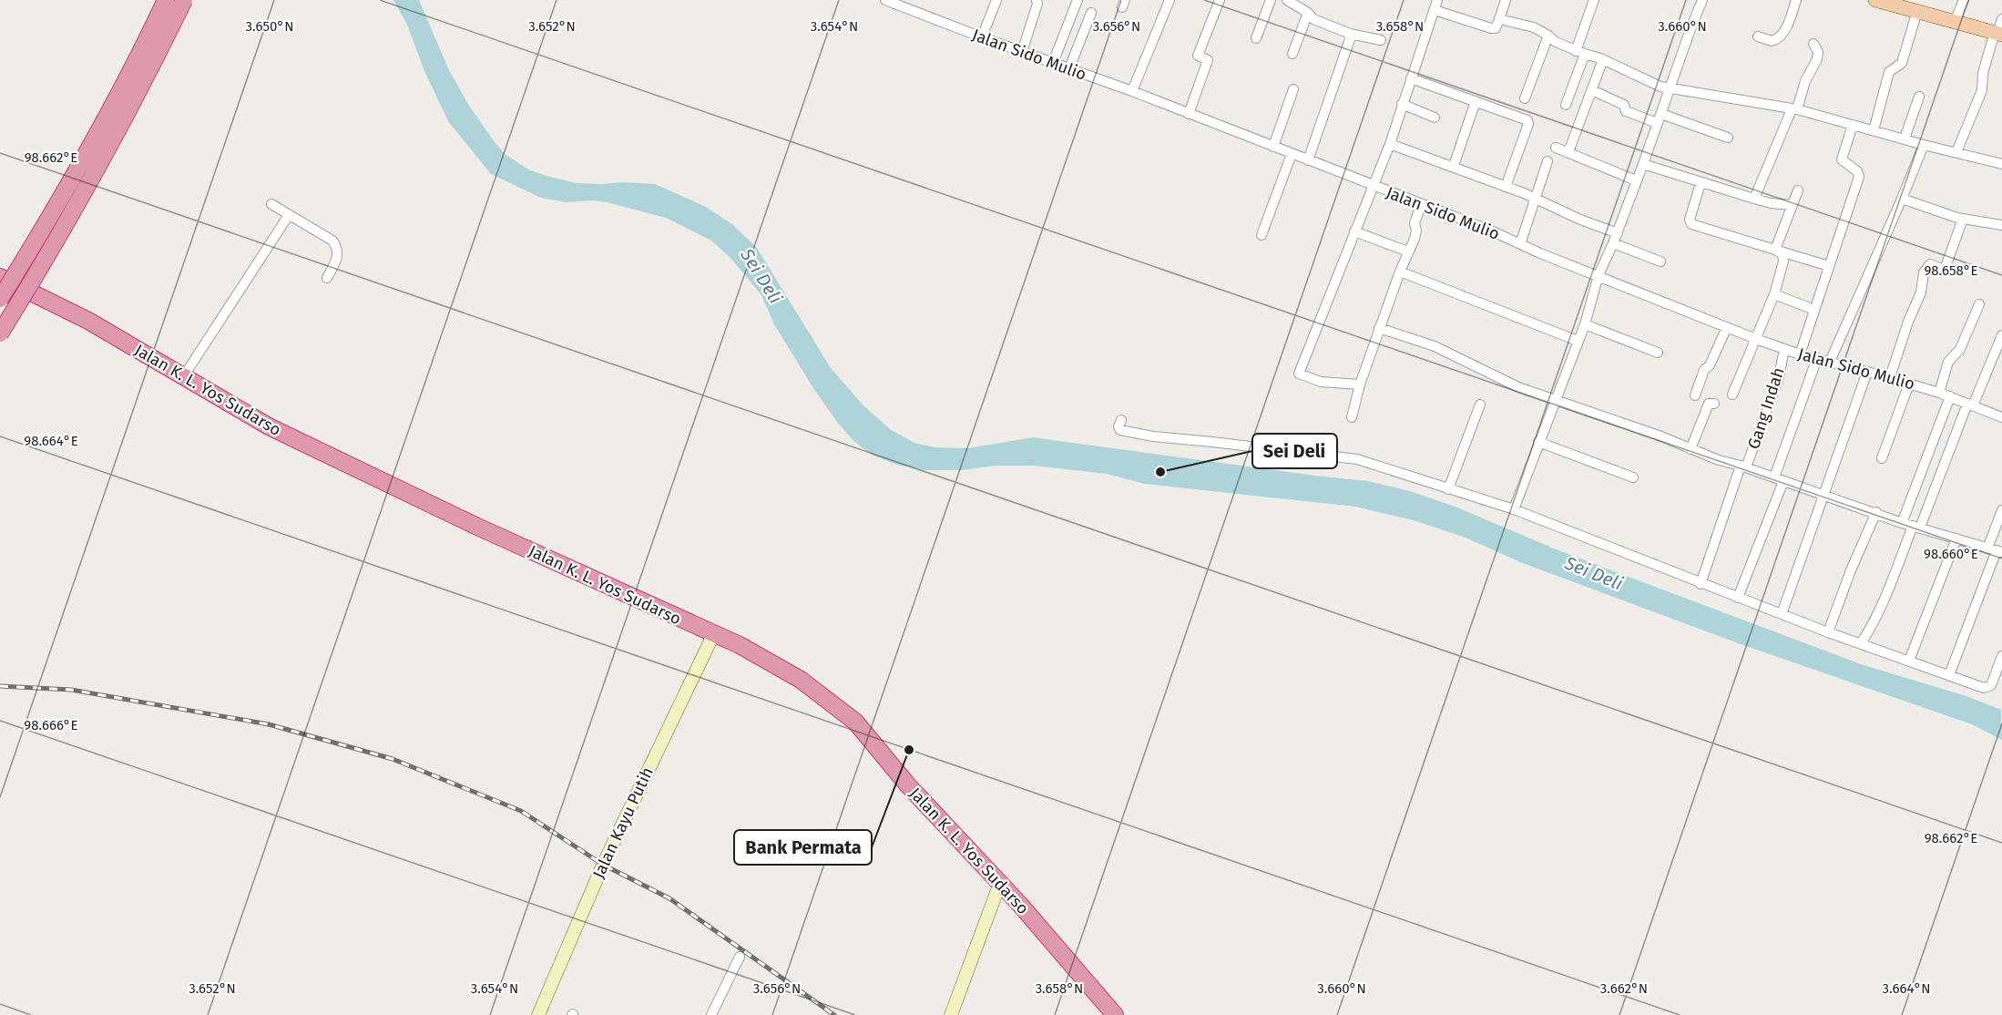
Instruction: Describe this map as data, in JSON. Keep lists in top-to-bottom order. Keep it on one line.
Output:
{"streets":{"highway":["Jalan K. L. Yos Sudarso"],"street":["Jalan Sido Mulio","Gang Indah","Jalan Kayu Putih"]},"crossings":[["Jalan Sido Mulio","Gang Indah"],["Jalan K. L. Yos Sudarso","Jalan Kayu Putih"]],"water":["Sei Deli"],"places":["Sei Deli","Bank Permata"],"coordinates":["3.652°N","3.654°N","3.656°N","3.658°N","3.660°N","3.650°N","98.662°E","98.658°E","98.664°E","98.660°E","98.666°E","3.662°N","3.664°N"]}
